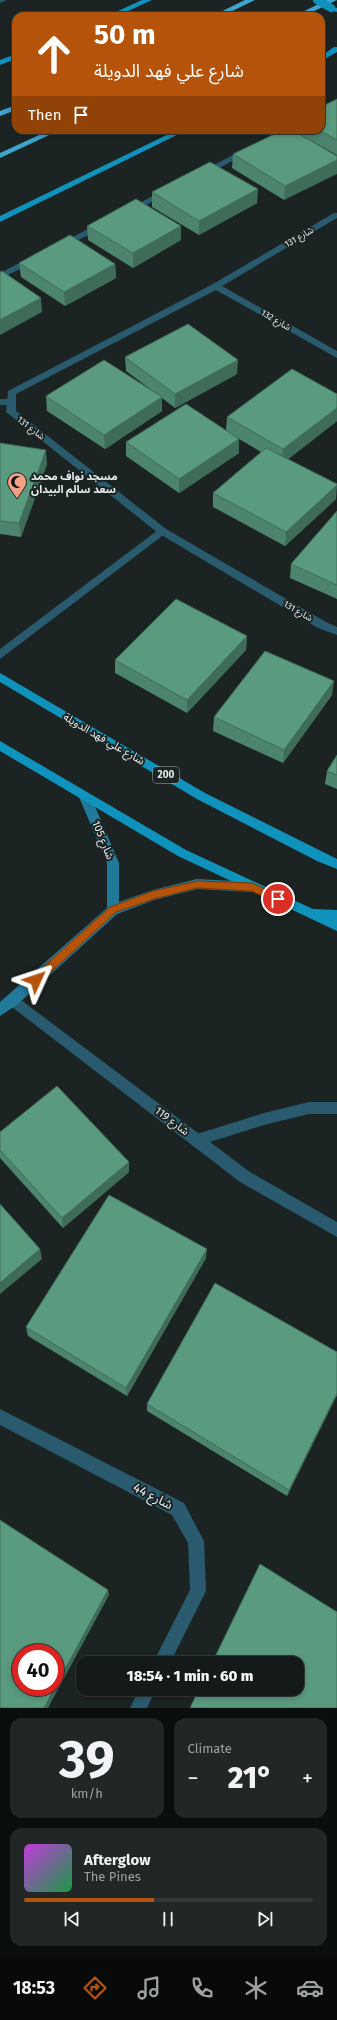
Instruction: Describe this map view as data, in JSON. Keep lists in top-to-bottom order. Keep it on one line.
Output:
{"streets":{"main road":["شارع علي فهد الدويلة","200"],"street":["شارع 131","شارع 132","شارع 105","شارع 119","شارع 44"]},"crossings":[["شارع 131","شارع 132"]],"places":{"mosque":["مسجد نواف محمد سعد سالم البيدان"]},"page":{"turn":["50 m","شارع علي فهد الدويلة"],"then":"Then","limit":"40","trip":"18:54 · 1 min · 60 m","tile":[["39","km/h"],"Climate"],"heat":["−","21°","+"],"song":["Afterglow","The Pines"],"tabs":"18:53"}}
